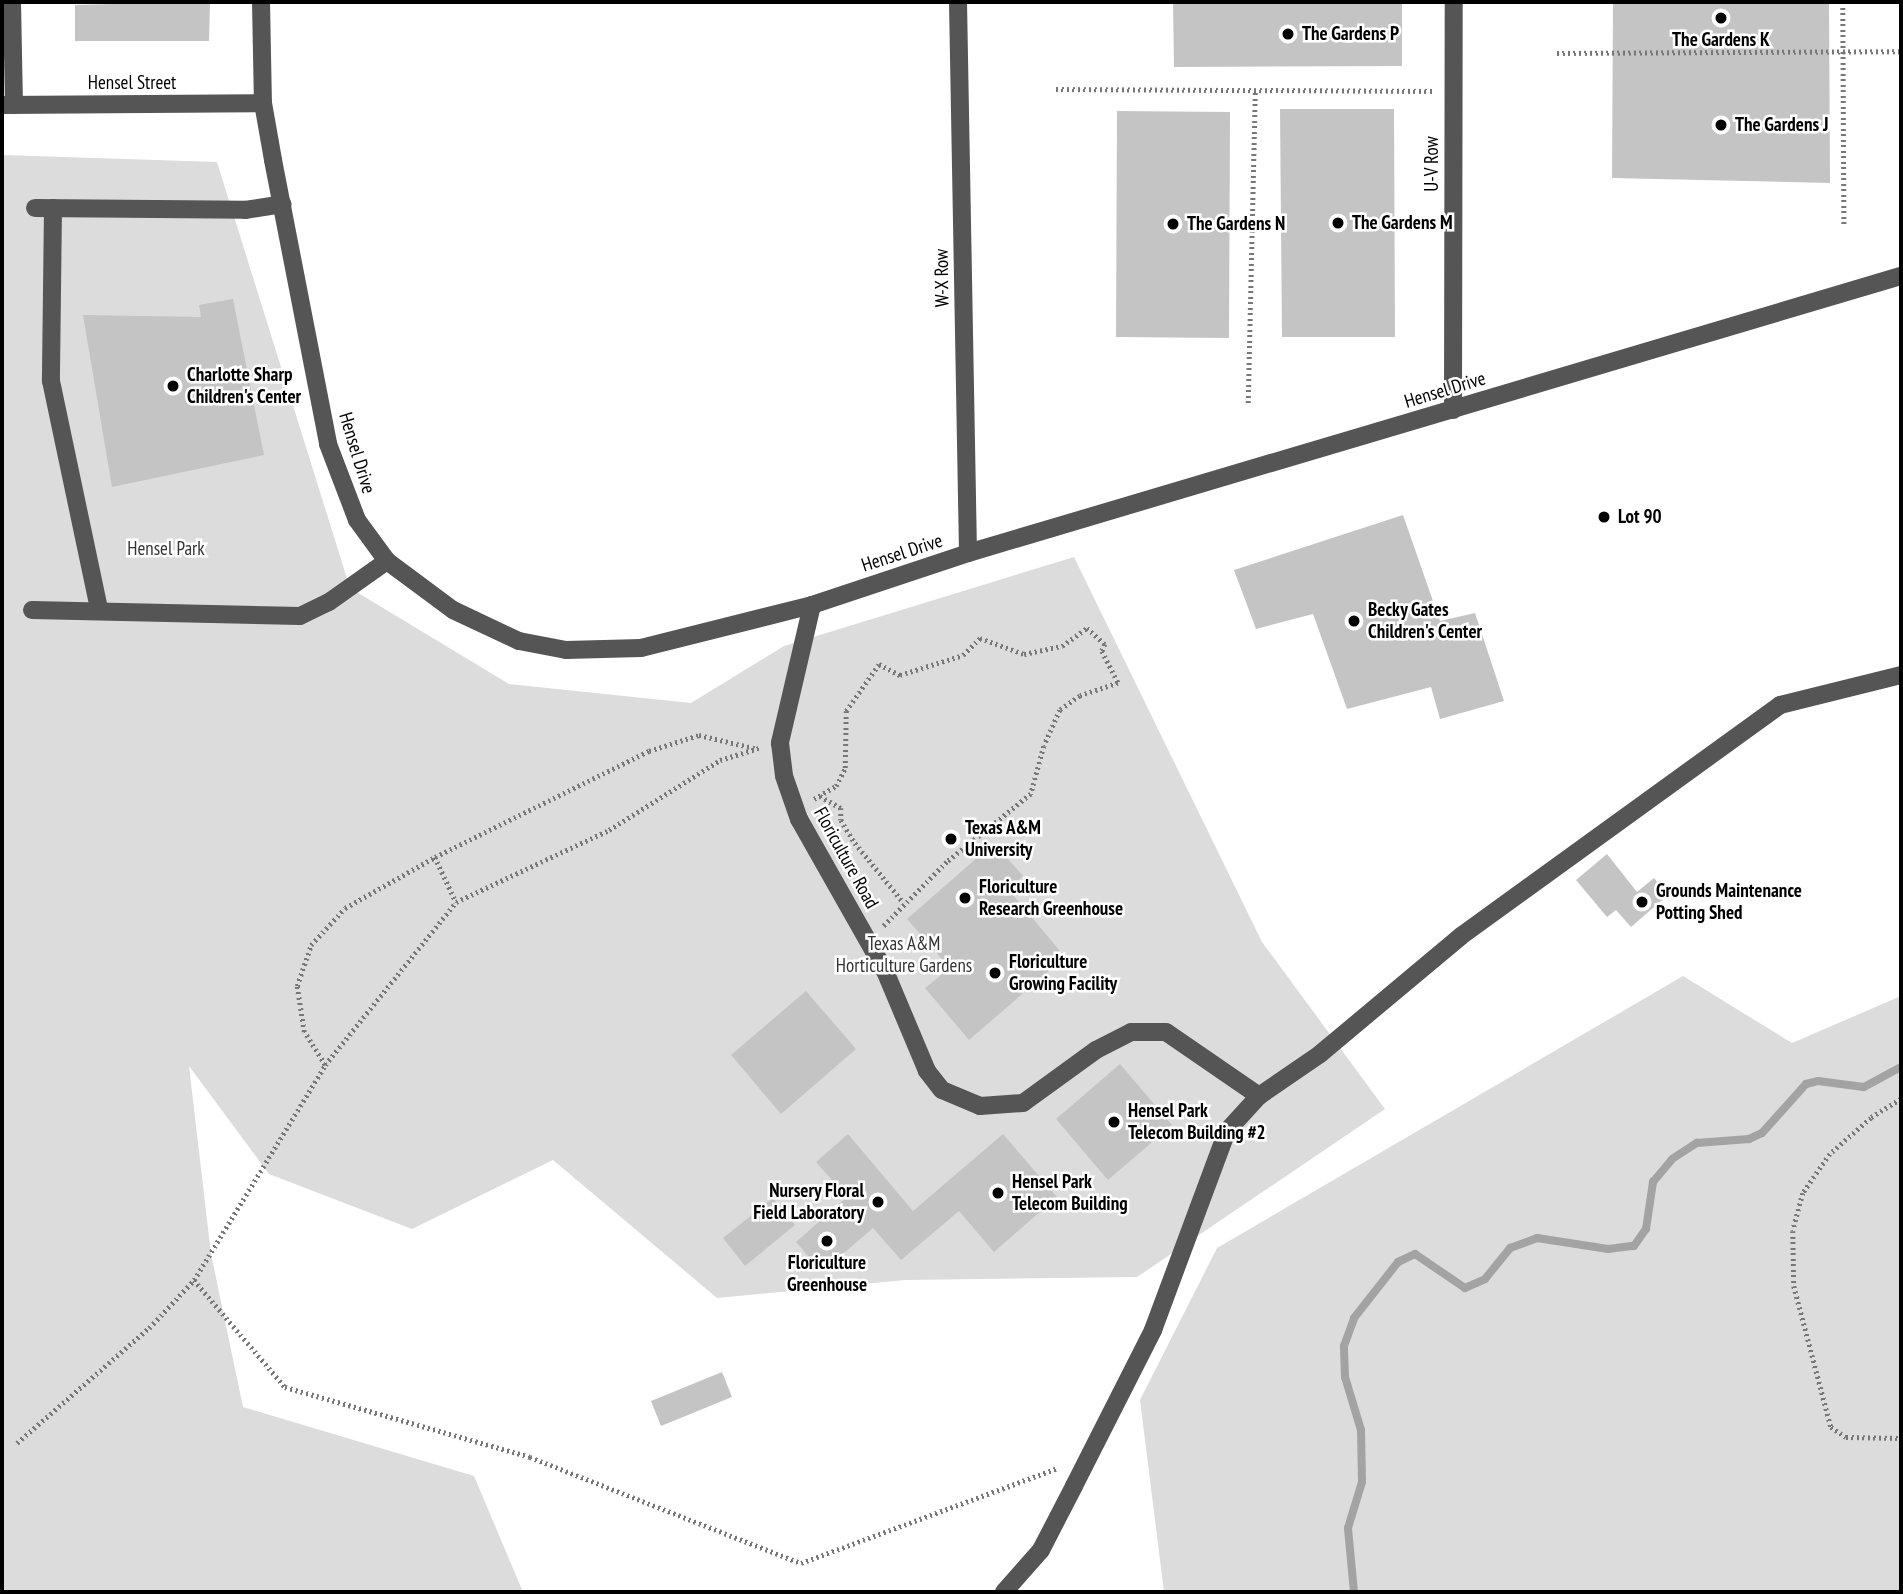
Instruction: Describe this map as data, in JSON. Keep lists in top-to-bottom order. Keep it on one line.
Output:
{"streets":{"street":["Hensel Street","U-V Row","W-X Row","Hensel Drive","Floriculture Road"]},"crossings":[["Hensel Street","Hensel Drive"],["U-V Row","Hensel Drive"],["W-X Row","Hensel Drive"],["Hensel Drive","Floriculture Road"]],"parks":["Hensel Park","Texas A&M Horticulture Gardens"],"places":["The Gardens K","The Gardens P","The Gardens J","The Gardens M","The Gardens N","Charlotte Sharp Children's Center","Lot 90","Becky Gates Children's Center","Texas A&M University","Floriculture Research Greenhouse","Grounds Maintenance Potting Shed","Floriculture Growing Facility","Hensel Park Telecom Building #2","Hensel Park Telecom Building","Nursery Floral Field Laboratory","Floriculture Greenhouse"]}
